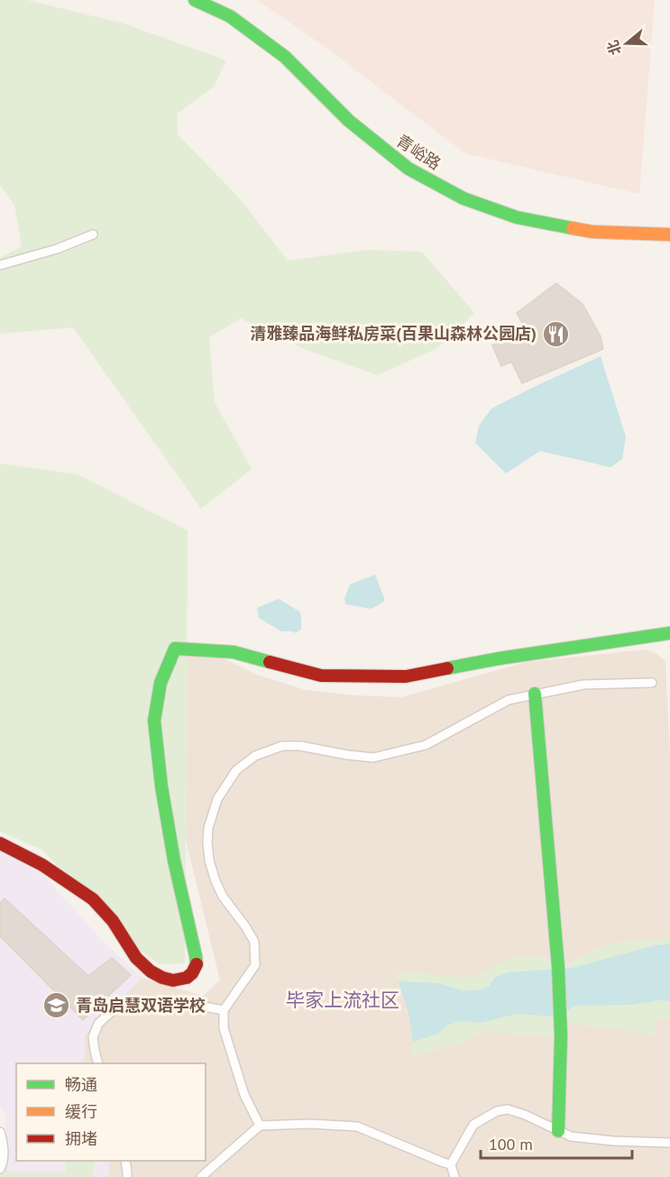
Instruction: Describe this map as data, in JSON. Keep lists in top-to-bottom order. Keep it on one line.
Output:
{"streets":{"street":["青峪路"]},"districts":["毕家上流社区"],"places":{"restaurant":["清雅臻品海鲜私房菜(百果山森林公园店)"],"school or university":["青岛启慧双语学校"]},"legend":["畅通","缓行","拥堵"],"scale_bar":"100 m","north":"left"}
